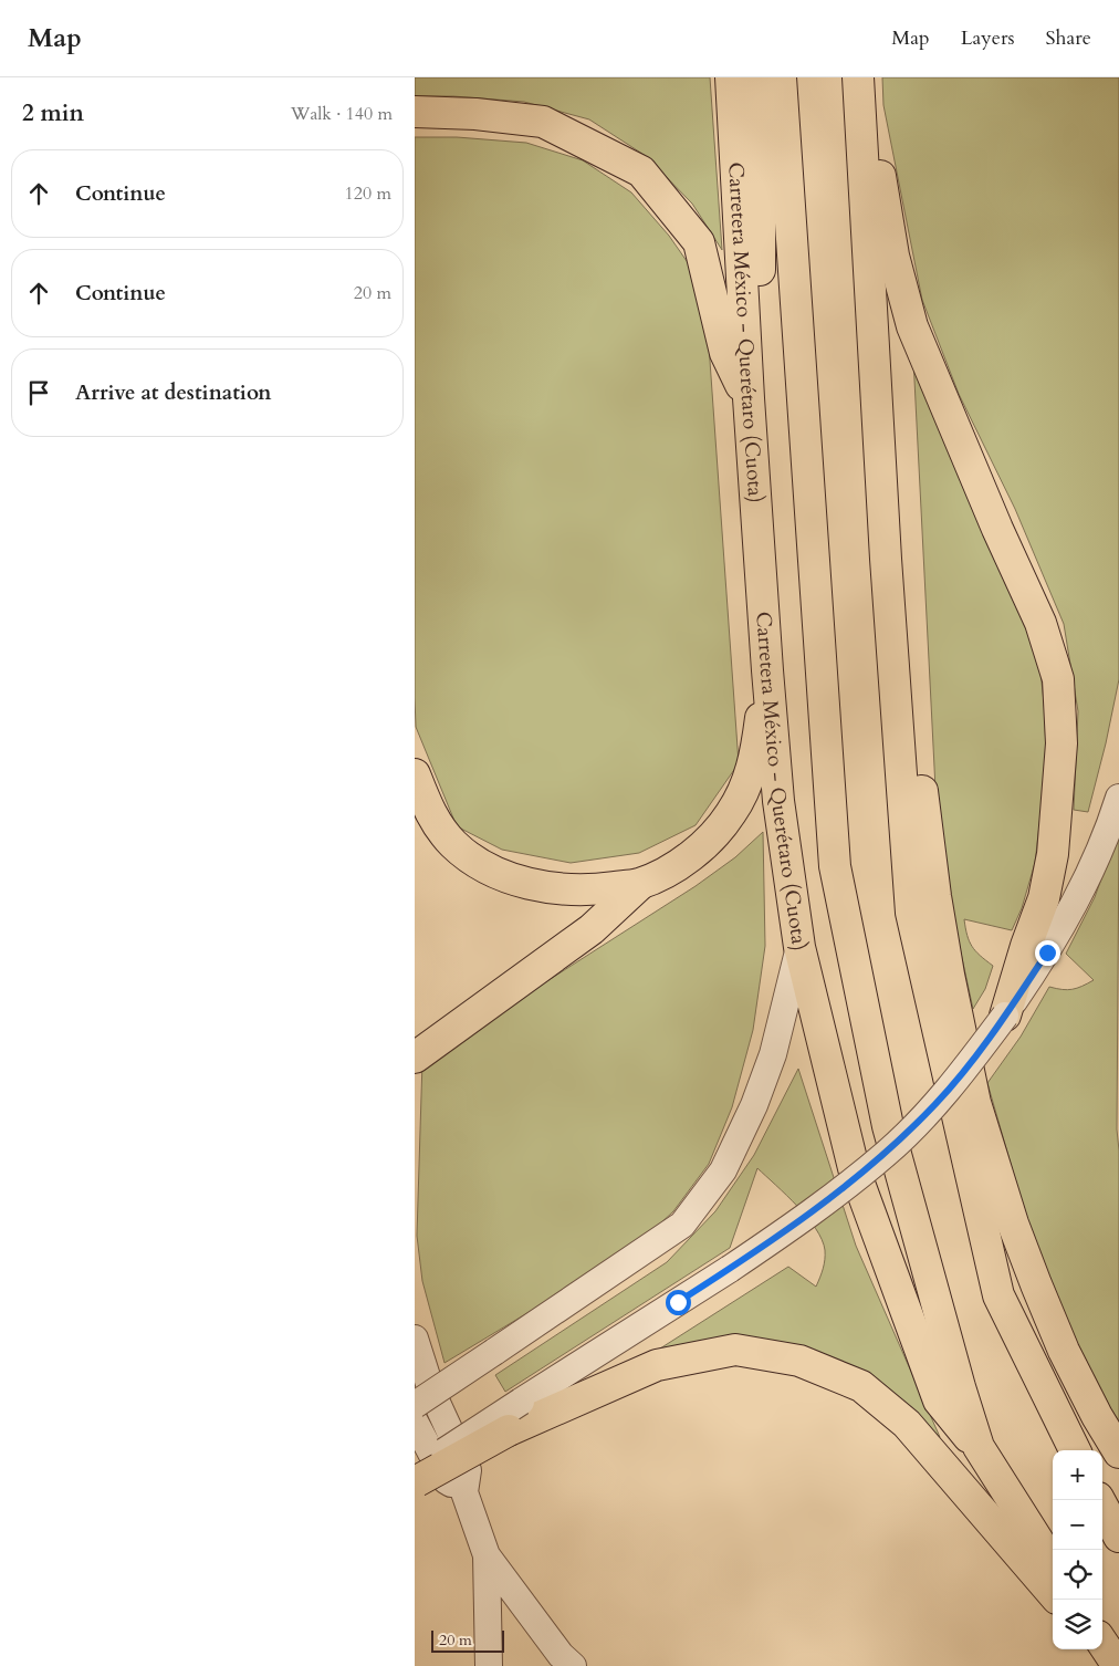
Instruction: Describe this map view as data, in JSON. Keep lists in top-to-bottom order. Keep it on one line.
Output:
{"streets":{"highway":["Carretera México - Querétaro (Cuota)"]},"scale_bar":"20 m","page":{"header":"Map","nav":["Map","Layers","Share"],"heading":["2 min","Walk · 140 m"],"list":[["Continue","120 m"],["Continue","20 m"],"Arrive at destination"],"map_buttons":["+","−"],"scale":"20 m"}}
